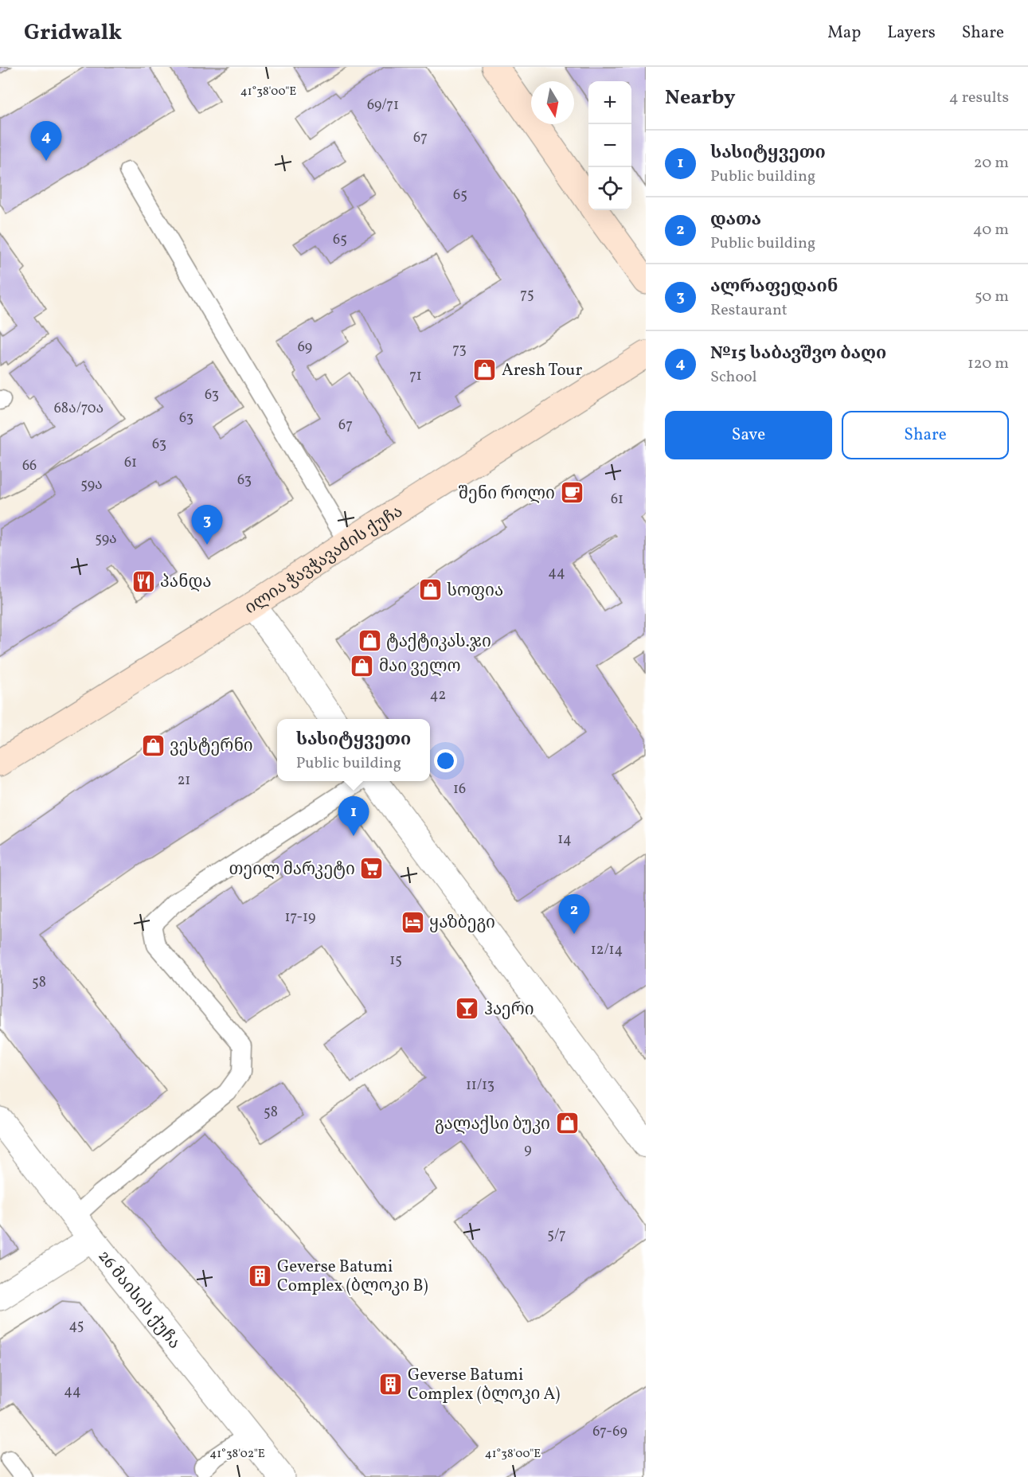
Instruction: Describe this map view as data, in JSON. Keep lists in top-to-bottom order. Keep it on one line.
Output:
{"streets":{"main road":["ილია ჭავჭავაძის ქუჩა"],"street":["26 მაისის ქუჩა"]},"places":{"shop":["Aresh Tour","სოფია","ტაქტიკას.ჯი","მაი ველო","ვესტერნი","გალაქსი ბუკი"],"cafe":["შენი როლი"],"restaurant":["პანდა"],"supermarket":["თეილ მარკეტი"],"hotel":["ყაზბეგი"],"bar":["ჰაერი"],"building":["Geverse Batumi Complex (ბლოკი B)","Geverse Batumi Complex (ბლოკი A)"]},"house_numbers":["69/71","67","65","65","75","69","73","71","63","68ა/70ა","63","67","63","61","66","63","59ა","61","59ა","44","42","21","16","14","17-19","12/14","15","58","11/13","58","9","5/7","45","44","67-69"],"north":"bottom","page":{"header":"Gridwalk","nav":["Map","Layers","Share"],"heading":["Nearby","4 results"],"map_buttons":["+","−"],"pins":["4","3","1","2"],"list":[{"mark":"1","name":"სასიტყვეთი","note":"Public building","value":"20 m"},{"mark":"2","name":"დათა","note":"Public building","value":"40 m"},{"mark":"3","name":"ალრაფედაინ","note":"Restaurant","value":"50 m"},{"mark":"4","name":"№15 საბავშვო ბაღი","note":"School","value":"120 m"}],"buttons":["Save","Share"],"popup":["სასიტყვეთი","Public building"]},"coordinates":["41°38'00\"E","41°38'02\"E"]}
